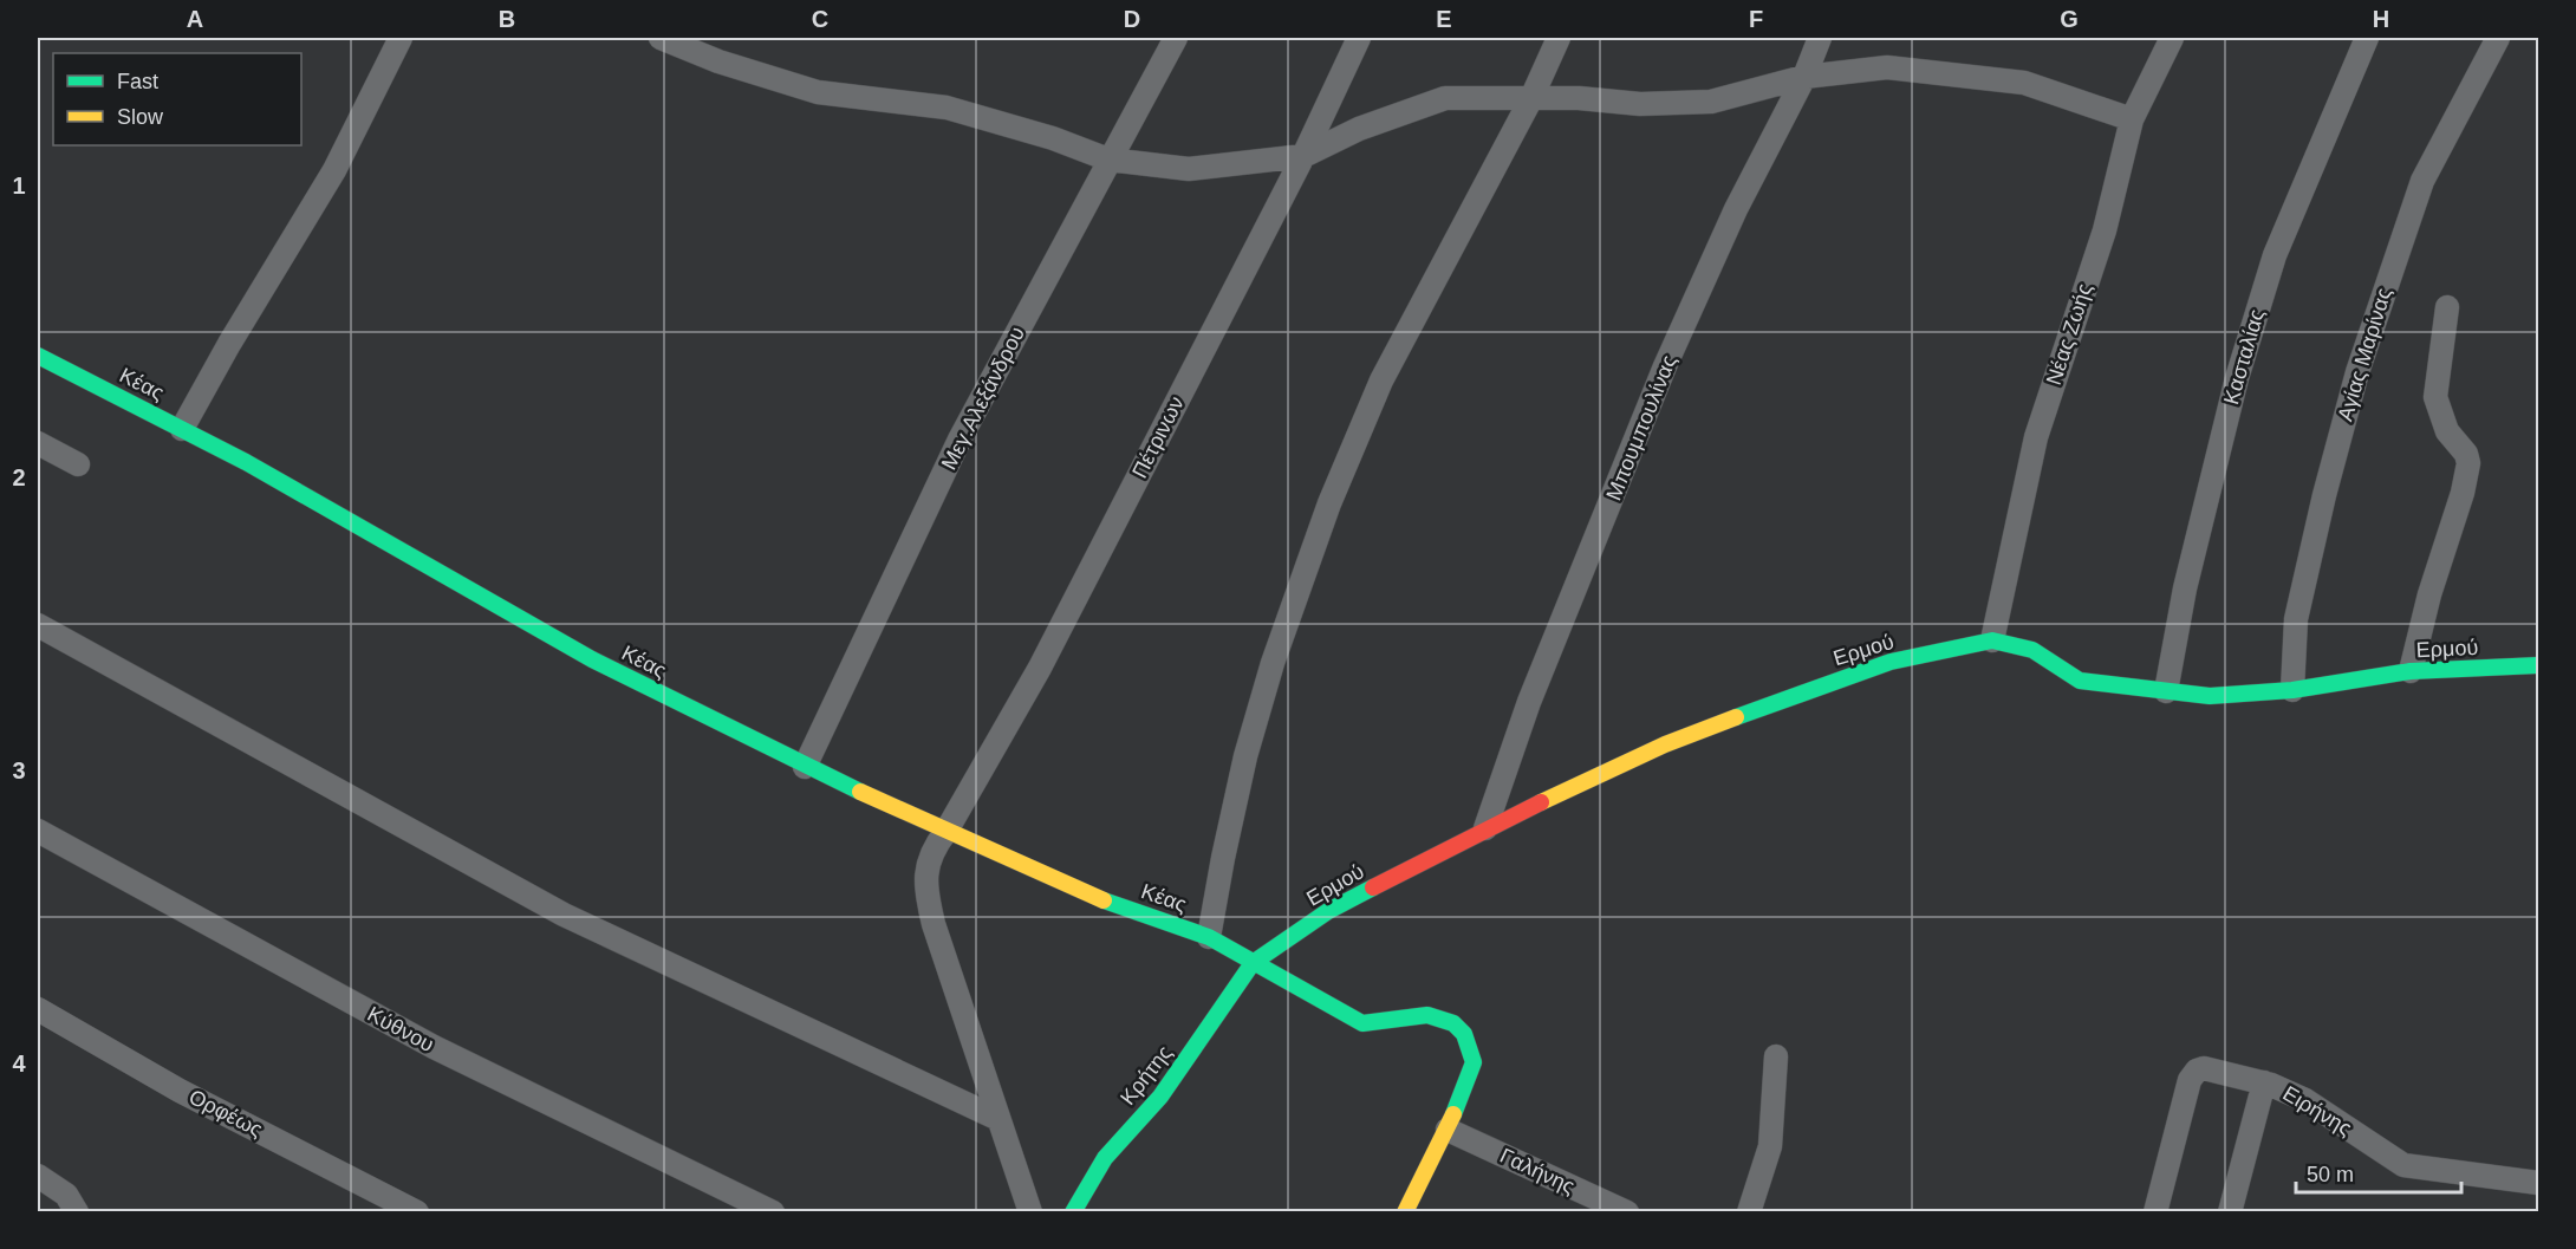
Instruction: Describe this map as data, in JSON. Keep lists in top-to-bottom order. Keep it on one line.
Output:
{"streets":{"street":["Νέας Ζωής","Αγίας Μαρίνας","Κασταλίας","Κέας","Μεγ.Αλεξάνδρου","Μπουμπουλίνας","Πέτρινων","Ερμού","Κύθνου","Κρήτης","Ειρήνης","Ορφέως","Γαλήνης"]},"crossings":[["Νέας Ζωής","Ερμού"],["Αγίας Μαρίνας","Ερμού"],["Κασταλίας","Ερμού"],["Κέας","Μεγ.Αλεξάνδρου"],["Κέας","Πέτρινων"],["Κέας","Ερμού"],["Κέας","Κρήτης"],["Κέας","Γαλήνης"],["Μπουμπουλίνας","Ερμού"],["Ερμού","Κρήτης"]],"legend":["Fast","Slow"],"scale_bar":"50 m","grid":{"columns":["A","B","C","D","E","F","G","H"],"rows":["1","2","3","4"]}}
